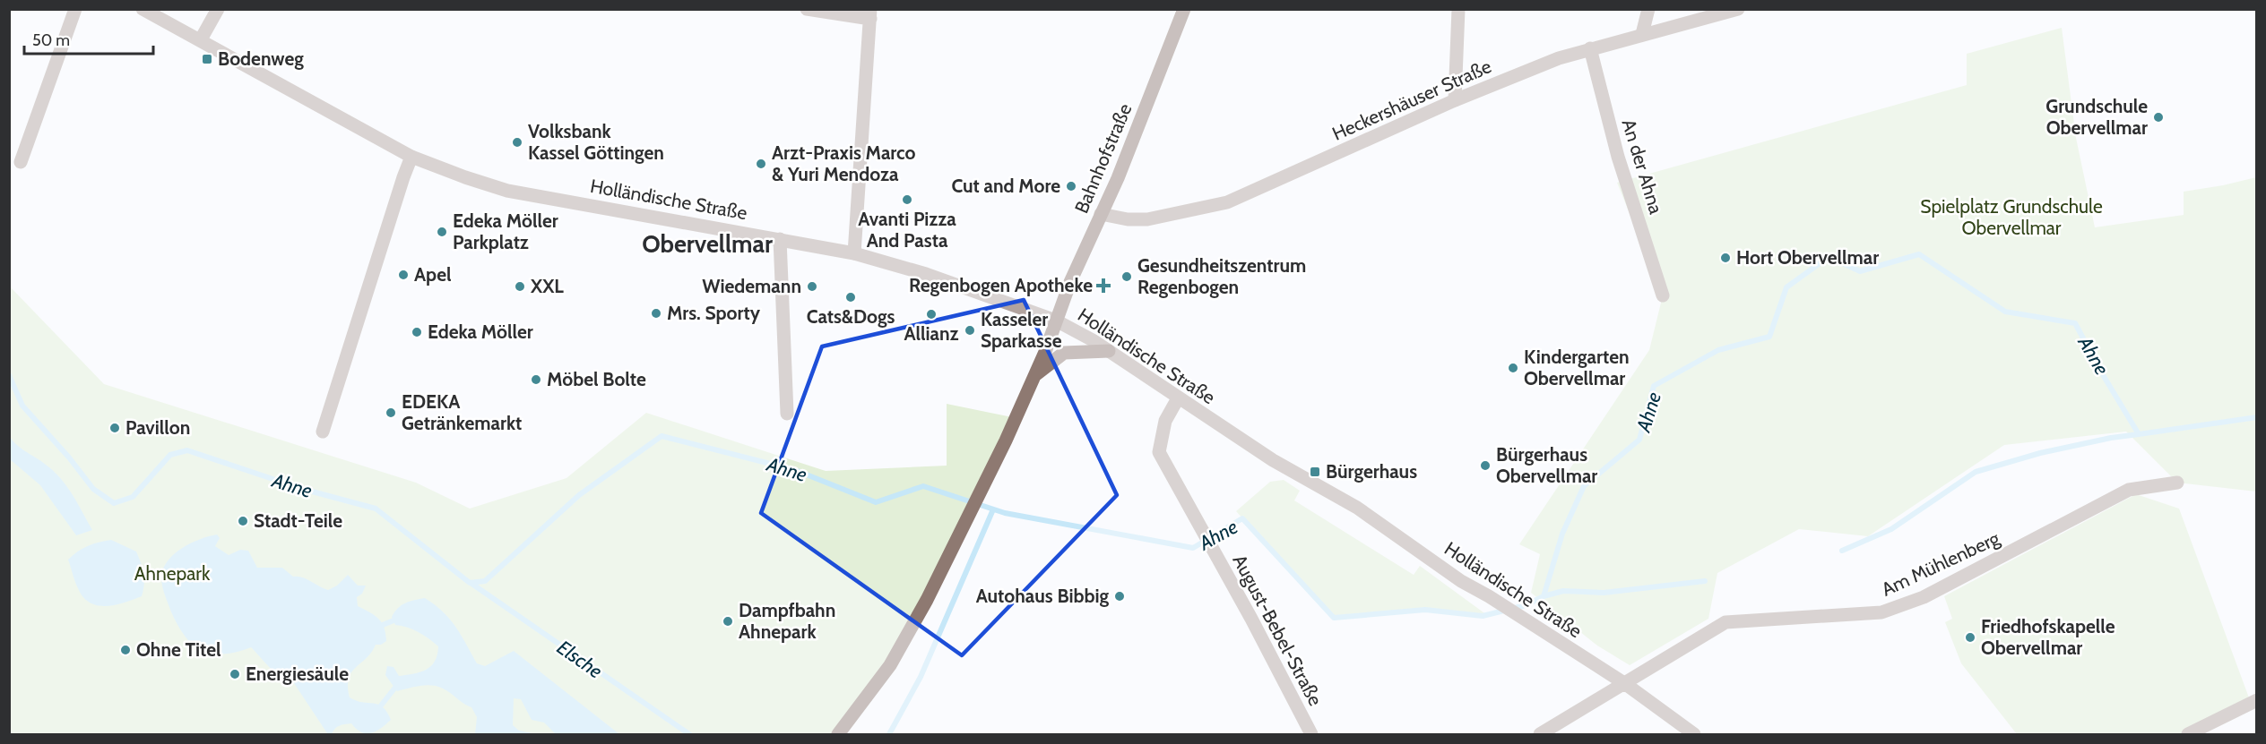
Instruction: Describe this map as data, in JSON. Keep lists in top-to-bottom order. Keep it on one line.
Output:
{"streets":{"main road":["Bahnhofstraße"],"street":["Heckershäuser Straße","An der Ahna","Holländische Straße","Am Mühlenberg","August-Bebel-Straße"]},"crossings":[["Heckershäuser Straße","Bahnhofstraße"],["Heckershäuser Straße","An der Ahna"],["Bahnhofstraße","Holländische Straße"],["Holländische Straße","Am Mühlenberg"],["Holländische Straße","August-Bebel-Straße"]],"districts":["Obervellmar"],"water":["Ahne","Elsche"],"parks":["Spielplatz Grundschule Obervellmar","Ahnepark"],"places":{"transit":["Bodenweg","Bürgerhaus"],"other":["Grundschule Obervellmar","Volksbank Kassel Göttingen","Arzt-Praxis Marco & Yuri Mendoza","Cut and More","Avanti Pizza And Pasta","Edeka Möller Parkplatz","Hort Obervellmar","Apel","Gesundheitszentrum Regenbogen","XXL","Wiedemann","Cats&Dogs","Mrs. Sporty","Allianz","Kasseler Sparkasse","Edeka Möller","Kindergarten Obervellmar","Möbel Bolte","EDEKA Getränkemarkt","Pavillon","Bürgerhaus Obervellmar","Stadt-Teile","Autohaus Bibbig","Dampfbahn Ahnepark","Friedhofskapelle Obervellmar","Ohne Titel","Energiesäule"],"health":["Regenbogen Apotheke"]},"scale_bar":"50 m"}
